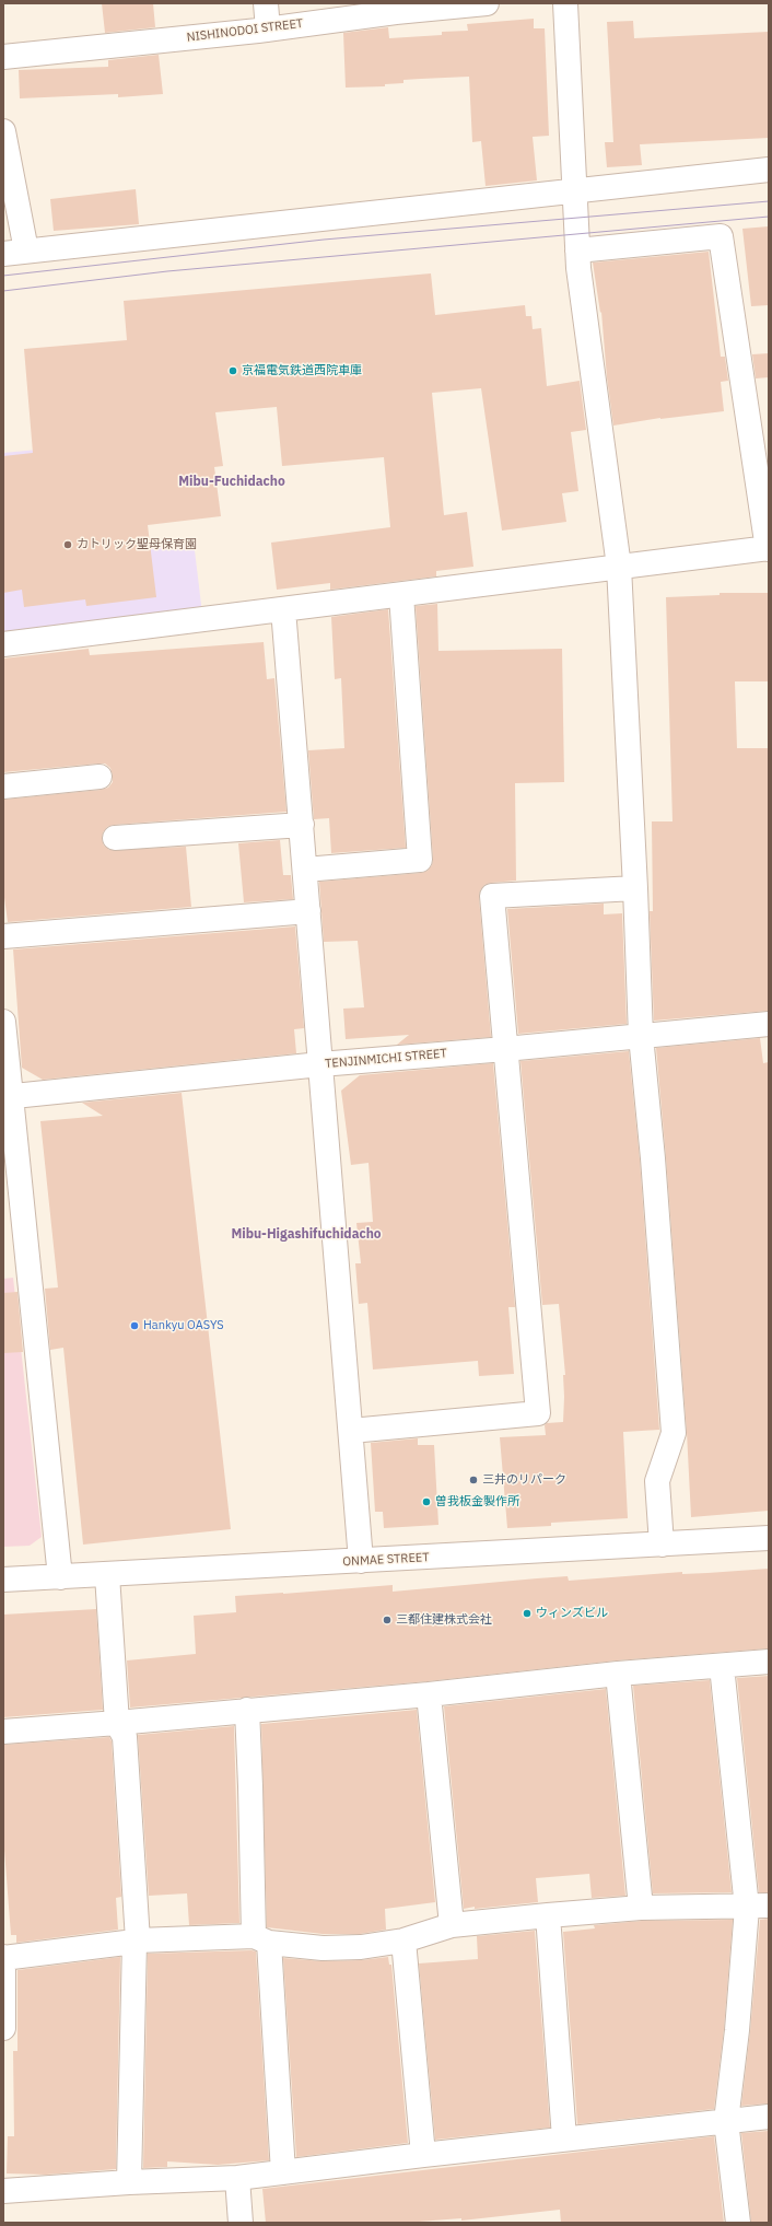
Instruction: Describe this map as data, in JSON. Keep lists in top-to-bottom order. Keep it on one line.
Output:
{"streets":{"street":["NISHINODOI STREET","TENJINMICHI STREET","ONMAE STREET"]},"districts":["Mibu-Fuchidacho","Mibu-Higashifuchidacho"],"places":["京福電気鉄道西院車庫","カトリック聖母保育園","Hankyu OASYS","三井のリパーク","曽我板金製作所","ウィンズビル","三都住建株式会社"]}
